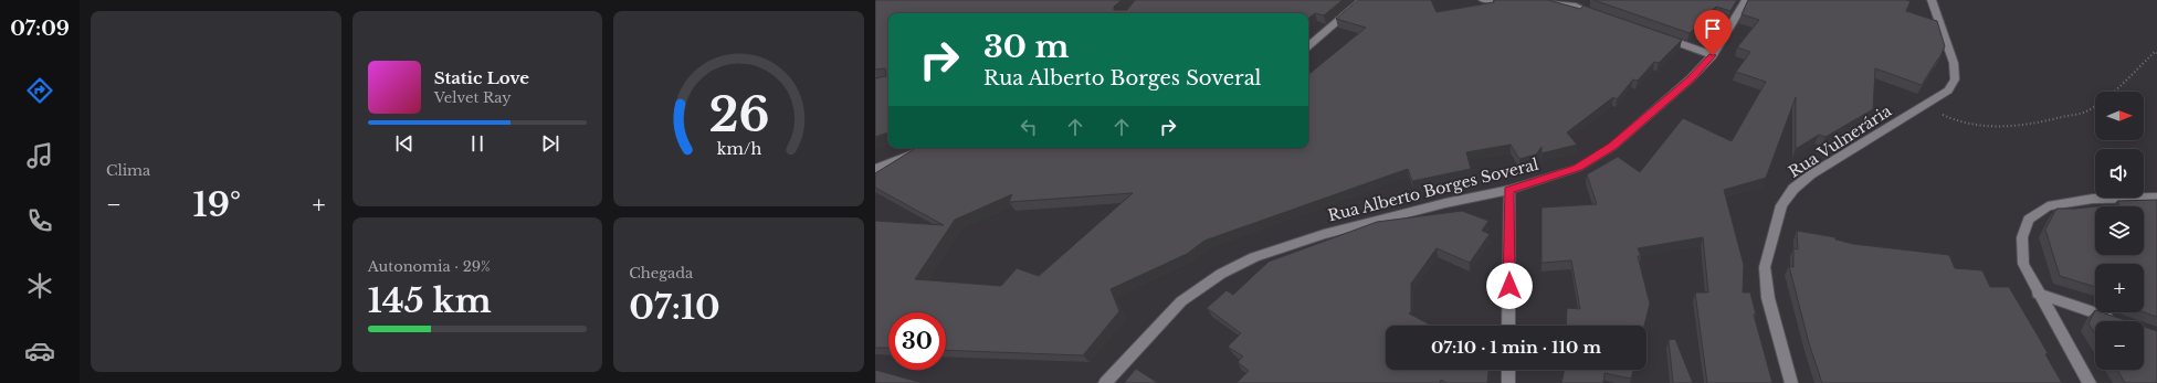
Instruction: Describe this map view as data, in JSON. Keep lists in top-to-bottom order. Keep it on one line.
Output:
{"streets":{"street":["Rua Vulnerária","Rua Alberto Borges Soveral"]},"north":"right","page":{"tabs":"07:09","tile":["Clima",["Autonomia · 29%","145 km"],["Chegada","07:10"]],"turn":["30 m","Rua Alberto Borges Soveral"],"song":["Static Love","Velvet Ray"],"map_buttons":["+","−"],"heat":["−","19°","+"],"limit":"30","trip":"07:10 · 1 min · 110 m","gauge":["26","km/h"]}}
